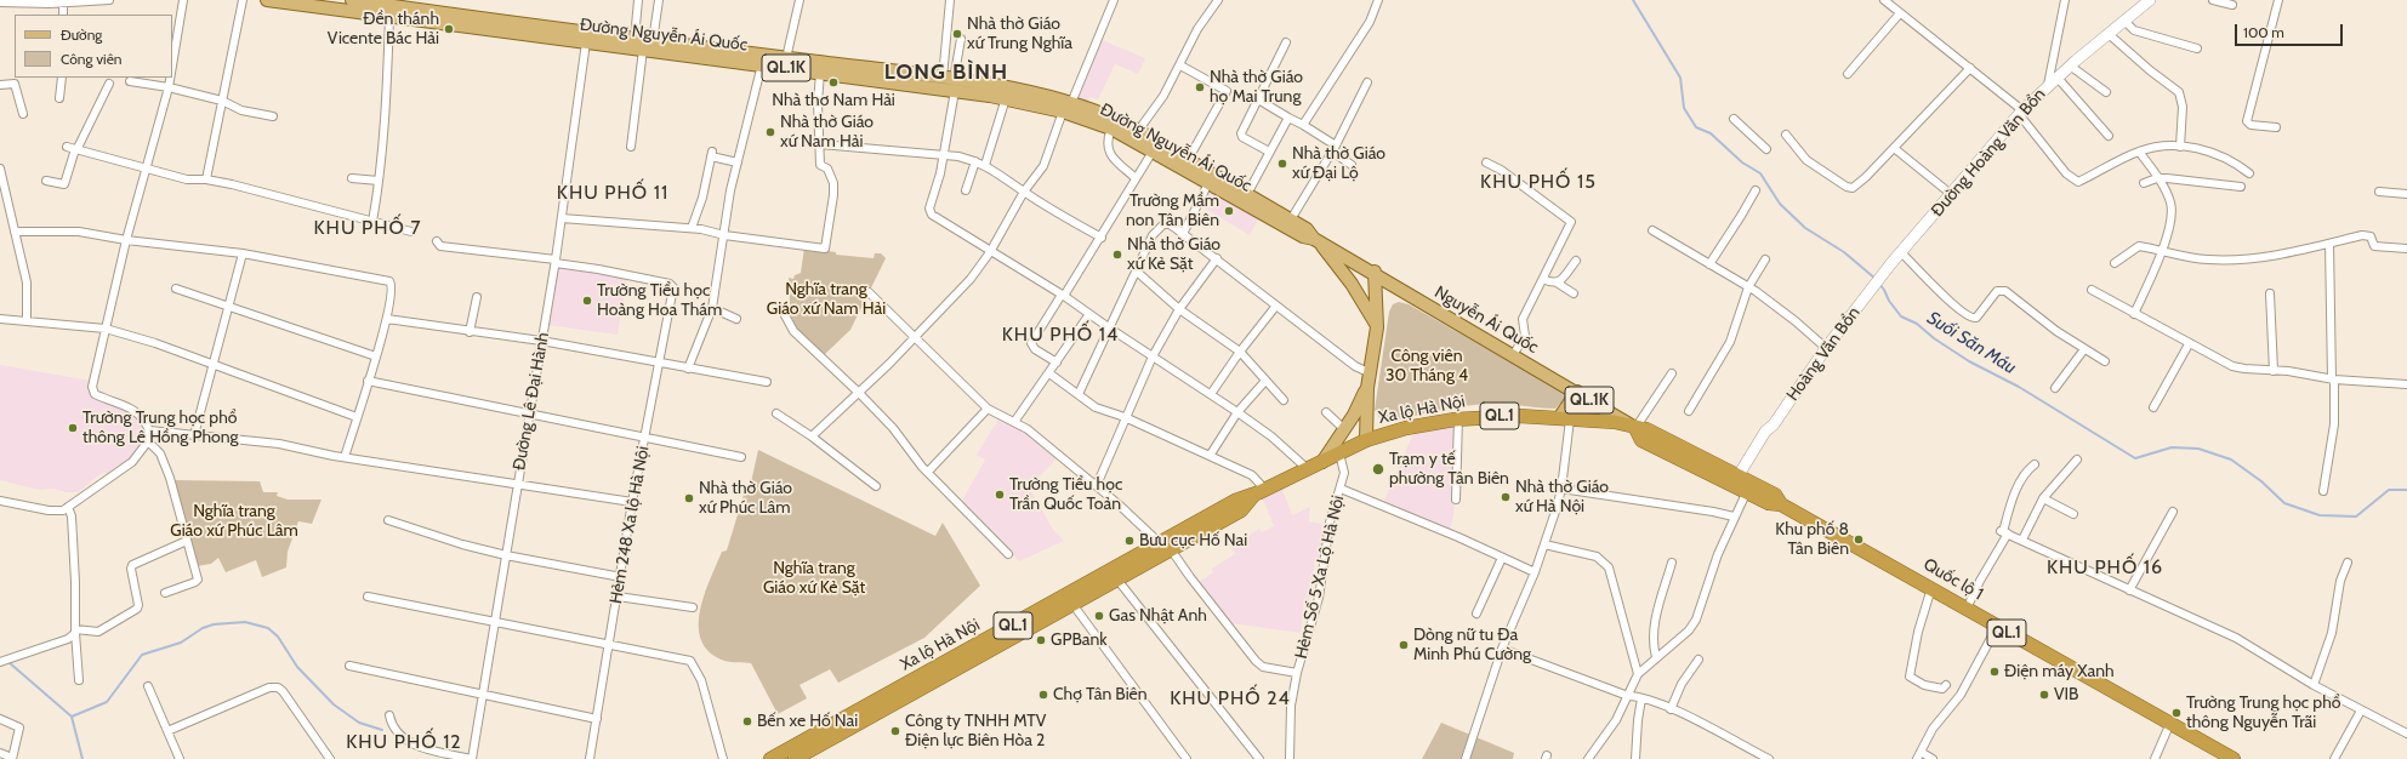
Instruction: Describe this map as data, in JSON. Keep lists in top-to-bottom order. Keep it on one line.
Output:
{"streets":{"highway":["Xa lộ Hà Nội","QL.1","Quốc lộ 1"],"main road":["Đường Nguyễn Ái Quốc","QL.1K","Đường Hoàng Văn Bổn","Nguyễn Ái Quốc","Hoàng Văn Bổn"],"street":["Đường Lê Đại Hành","Hẻm 248 Xa lộ Hà Nội","Hẻm Số 5 Xa Lộ Hà Nội"]},"crossings":[["Đường Nguyễn Ái Quốc","QL.1K"],["Đường Nguyễn Ái Quốc","Nguyễn Ái Quốc"],["Đường Nguyễn Ái Quốc","Đường Lê Đại Hành"],["QL.1K","Nguyễn Ái Quốc"],["QL.1K","Xa lộ Hà Nội"],["QL.1K","Quốc lộ 1"],["Đường Hoàng Văn Bổn","Hoàng Văn Bổn"],["Hoàng Văn Bổn","Quốc lộ 1"],["Đường Lê Đại Hành","Hẻm 248 Xa lộ Hà Nội"],["Xa lộ Hà Nội","Hẻm Số 5 Xa Lộ Hà Nội"],["Xa lộ Hà Nội","Quốc lộ 1"]],"districts":["LONG BÌNH","KHU PHỐ 15","KHU PHỐ 11","KHU PHỐ 7","KHU PHỐ 14","KHU PHỐ 16","KHU PHỐ 24","KHU PHỐ 12"],"water":["Suối Săn Máu"],"parks":["Nghĩa trang Giáo xứ Nam Hải","Công viên 30 Tháng 4","Nghĩa trang Giáo xứ Phúc Lâm","Nghĩa trang Giáo xứ Kẻ Sặt"],"places":["Đền thánh Vicente Bác Hải","Nhà thờ Giáo xứ Trung Nghĩa","Nhà thơ Nam Hải","Nhà thờ Giáo họ Mai Trung","Nhà thờ Giáo xứ Nam Hải","Nhà thờ Giáo xứ Đại Lộ","Trường Mầm non Tân Biên","Nhà thờ Giáo xứ Kẻ Sặt","Trường Tiểu học Hoàng Hoa Thám","Trường Trung học phổ thông Lê Hồng Phong","Trạm y tế phường Tân Biên","Trường Tiểu học Trần Quốc Toản","Nhà thờ Giáo xứ Hà Nội","Nhà thờ Giáo xứ Phúc Lâm","Khu phố 8 Tân Biên","Bưu cục Hố Nai","Gas Nhật Anh","GPBank","Dòng nữ tu Đa Minh Phú Cường","Điện máy Xanh","Chợ Tân Biên","VIB","Trường Trung học phổ thông Nguyễn Trãi","Bến xe Hố Nai","Công ty TNHH MTV Điện lực Biên Hòa 2"],"legend":["Đường","Công viên"],"scale_bar":"100 m"}
